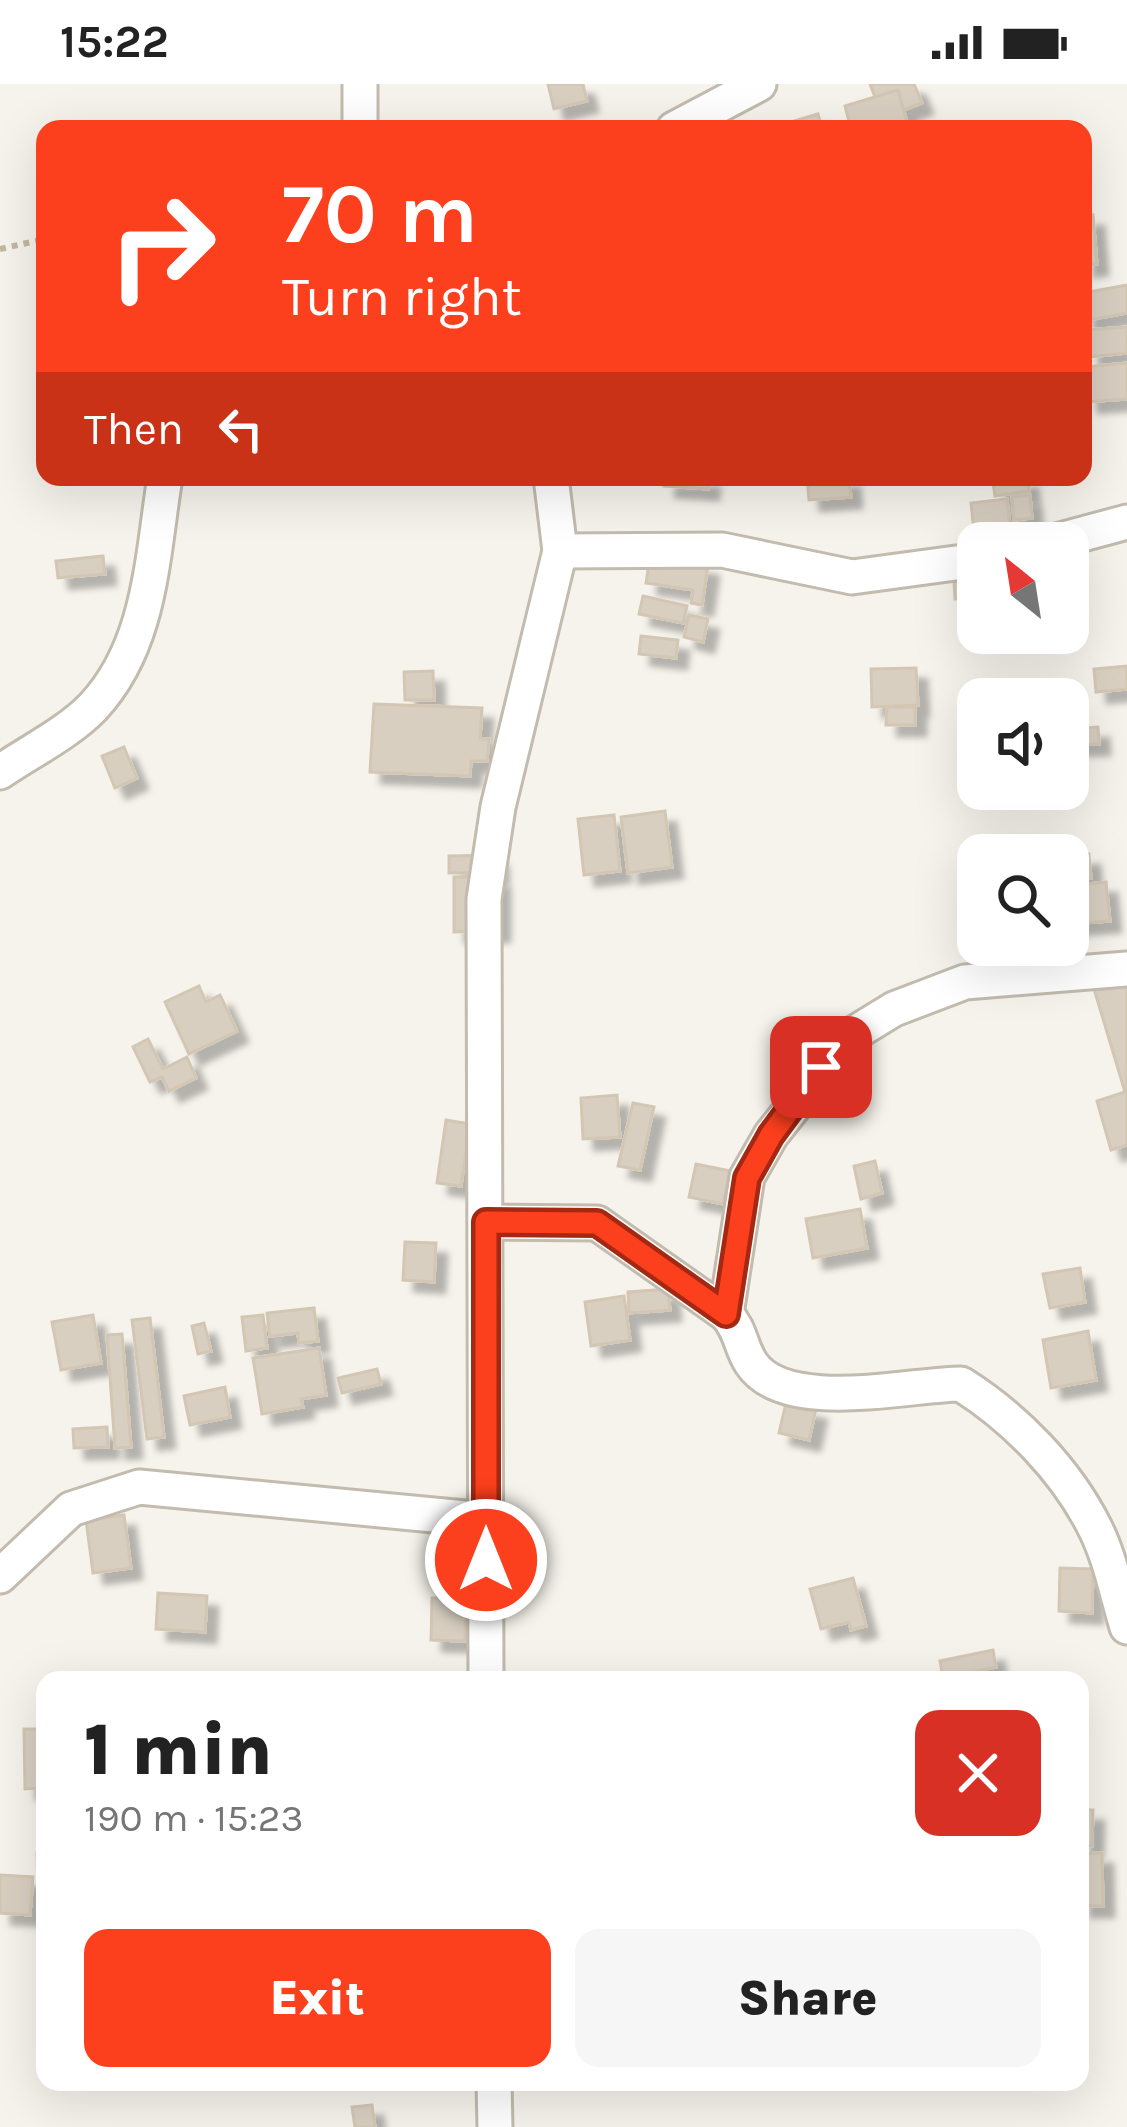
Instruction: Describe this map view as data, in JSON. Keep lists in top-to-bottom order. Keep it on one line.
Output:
{"north":"top left","page":{"status":"15:22","turn":["70 m","Turn right"],"then":"Then","heading":["1 min","190 m · 15:23"],"buttons":["Exit","Share"]}}
